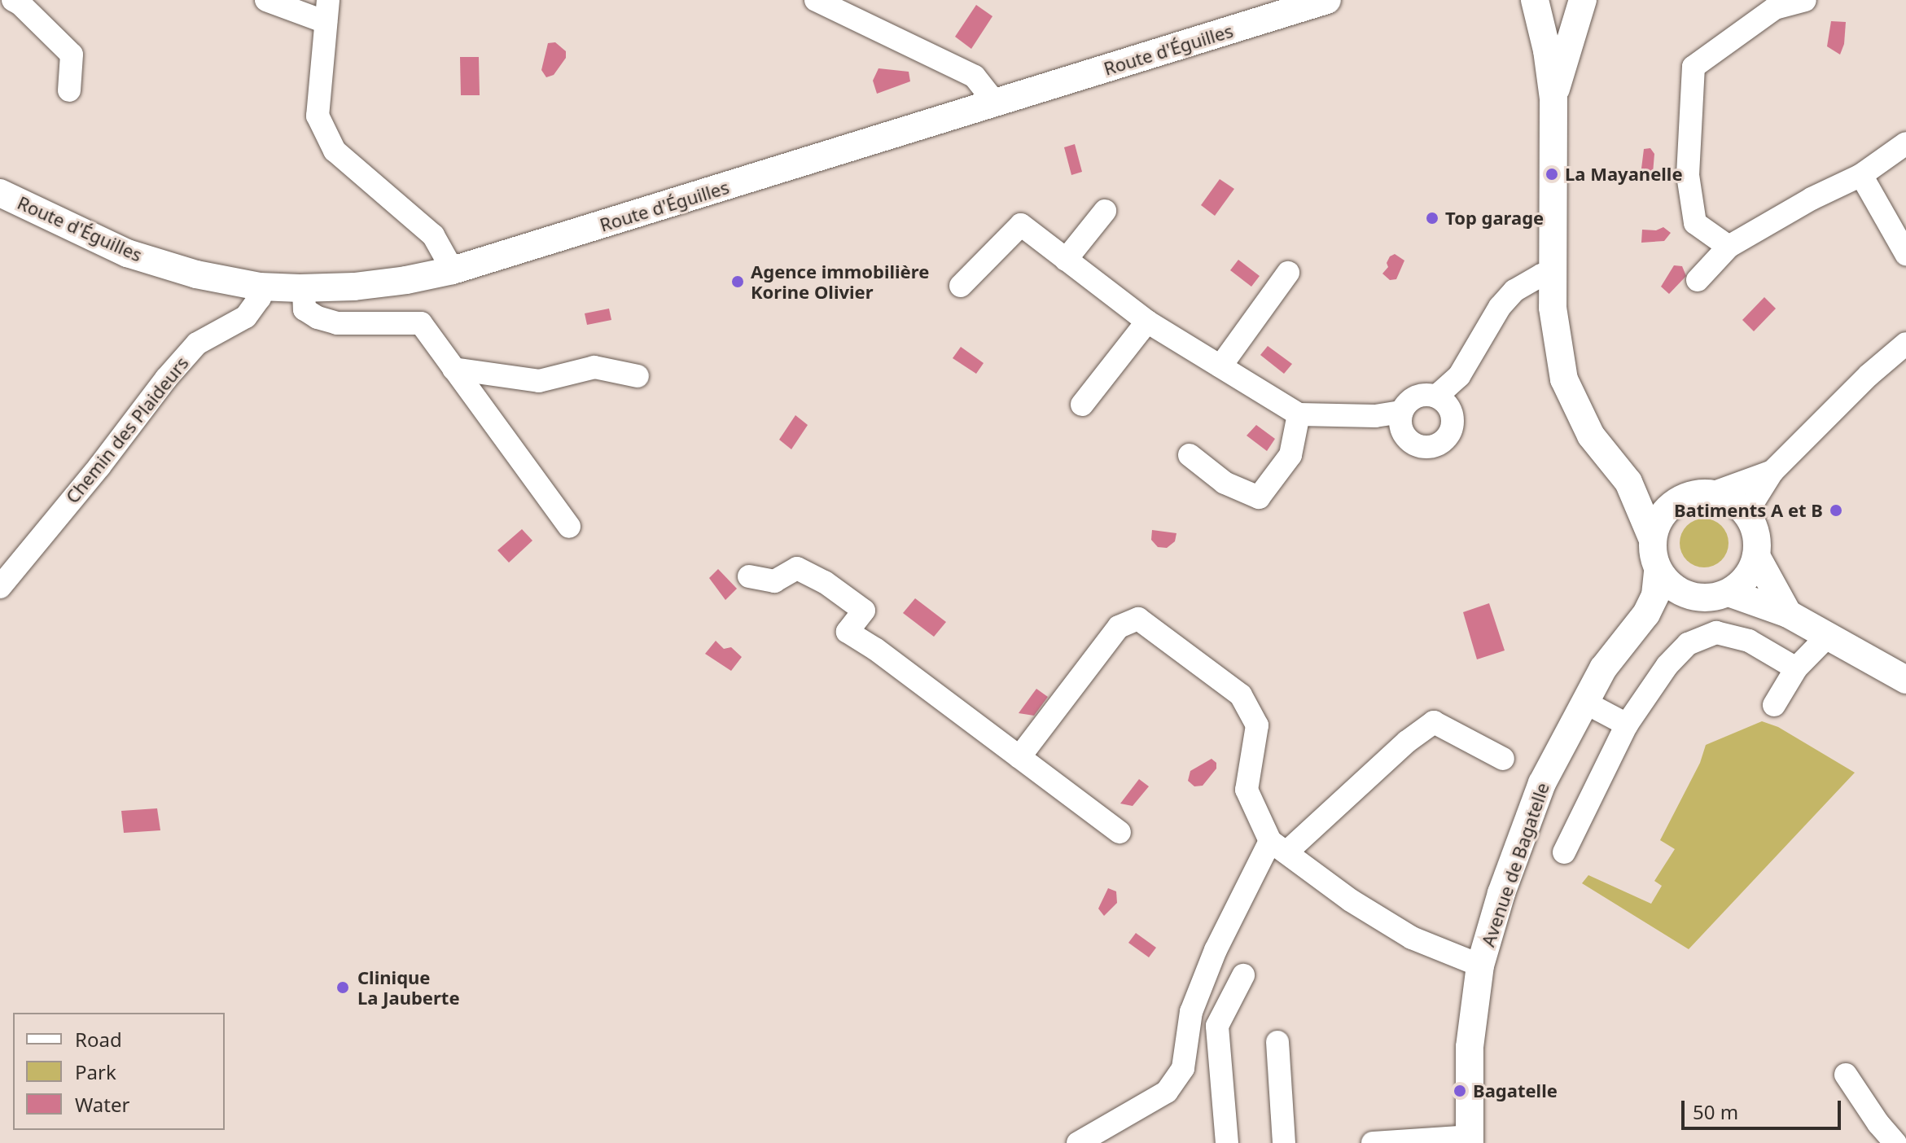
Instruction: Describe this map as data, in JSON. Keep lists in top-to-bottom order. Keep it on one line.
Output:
{"streets":{"street":["Route d'Éguilles","Chemin des Plaideurs","Avenue de Bagatelle"]},"crossings":[["Route d'Éguilles","Chemin des Plaideurs"]],"places":["La Mayanelle","Top garage","Agence immobilière Korine Olivier","Batiments A et B","Clinique La Jauberte","Bagatelle"],"legend":["Road","Park","Water"],"scale_bar":"50 m"}
